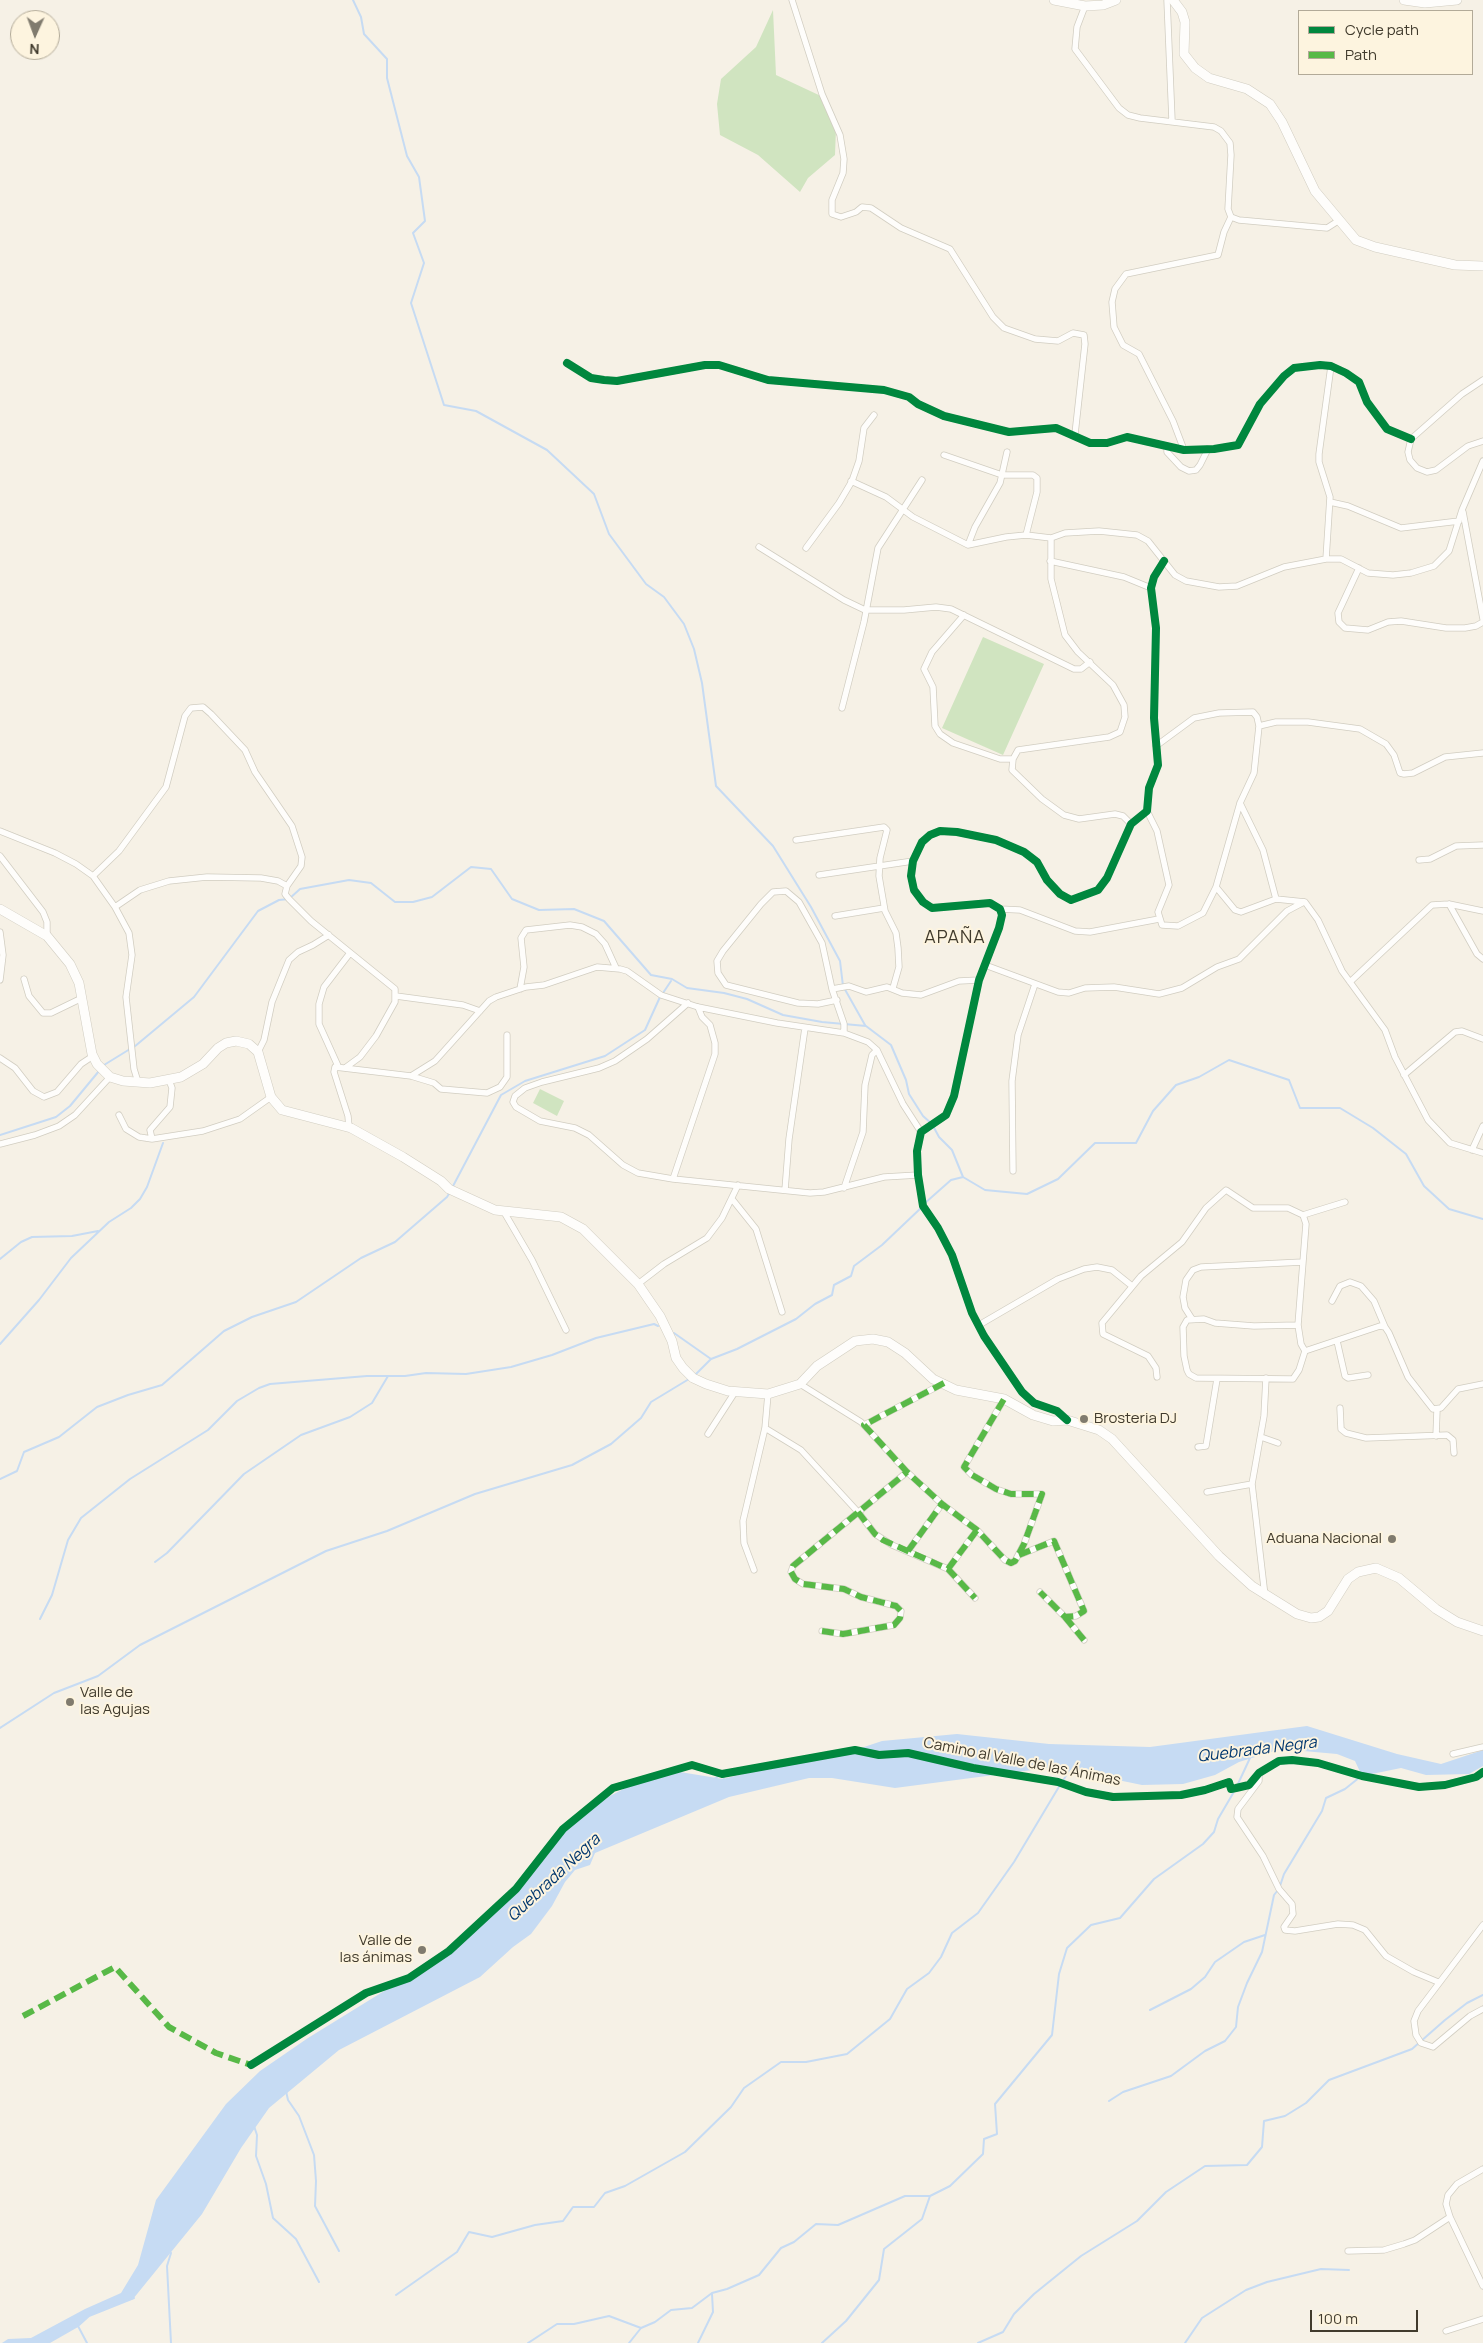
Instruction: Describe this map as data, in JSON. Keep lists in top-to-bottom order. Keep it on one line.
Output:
{"streets":{"street":["Camino al Valle de las Ánimas"]},"districts":["APAÑA"],"water":["Quebrada Negra"],"places":["Brosteria DJ","Aduana Nacional","Valle de las Agujas","Valle de las ánimas"],"legend":["Cycle path","Path"],"scale_bar":"100 m","north":"bottom"}
